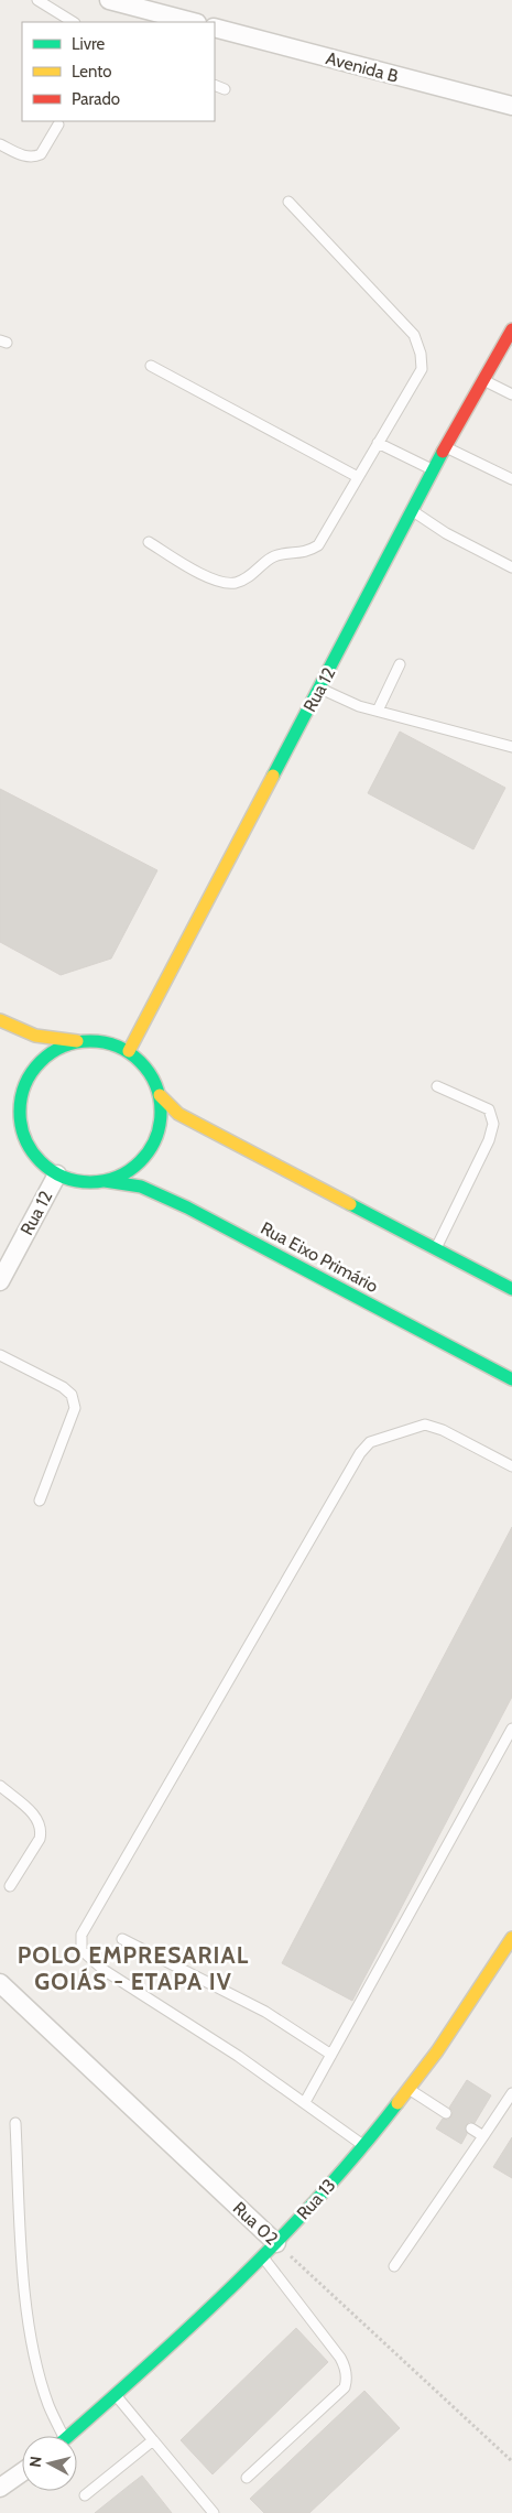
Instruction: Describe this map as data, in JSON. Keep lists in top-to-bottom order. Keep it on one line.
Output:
{"streets":{"street":["Avenida B","Rua 12","Rua Eixo Primário","Rua 13","Rua 02"]},"crossings":[["Rua 12","Rua Eixo Primário"],["Rua 13","Rua 02"]],"districts":["POLO EMPRESARIAL GOIÁS - ETAPA IV"],"legend":["Livre","Lento","Parado"],"north":"left"}
